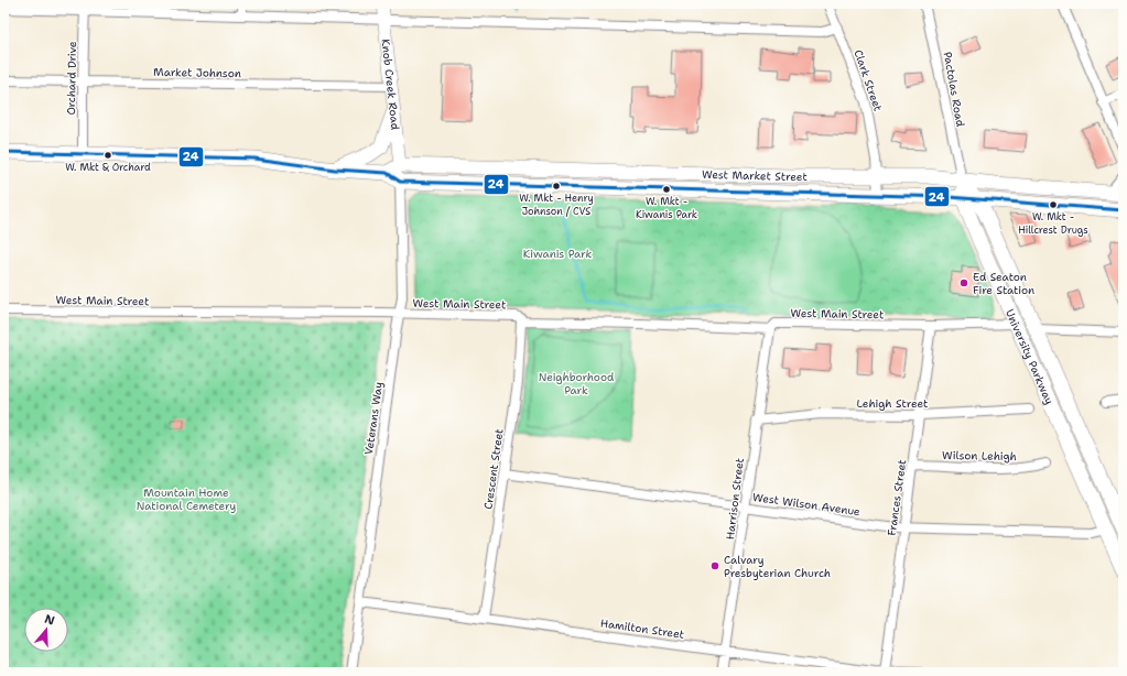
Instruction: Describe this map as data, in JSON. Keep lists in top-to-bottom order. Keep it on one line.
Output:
{"streets":{"main road":["Knob Creek Road","West Market Street","University Parkway"],"street":["Market Johnson","Orchard Drive","Clark Street","Pactolas Road","West Main Street","Lehigh Street","Veterans Way","Wilson Lehigh","Crescent Street","Frances Street","Harrison Street","West Wilson Avenue","Hamilton Street"]},"crossings":[["Market Johnson","Orchard Drive"],["Market Johnson","Knob Creek Road"],["Clark Street","West Market Street"],["Knob Creek Road","West Market Street"],["Knob Creek Road","Veterans Way"],["Pactolas Road","West Market Street"],["Pactolas Road","University Parkway"],["West Market Street","University Parkway"],["West Market Street","Veterans Way"],["West Main Street","University Parkway"],["West Main Street","Veterans Way"],["West Main Street","Crescent Street"],["West Main Street","Frances Street"],["West Main Street","Harrison Street"],["University Parkway","West Wilson Avenue"],["Lehigh Street","Frances Street"],["Lehigh Street","Harrison Street"],["Veterans Way","Hamilton Street"],["Wilson Lehigh","Frances Street"],["Crescent Street","West Wilson Avenue"],["Crescent Street","Hamilton Street"],["Frances Street","West Wilson Avenue"],["Frances Street","Hamilton Street"],["Harrison Street","West Wilson Avenue"],["Harrison Street","Hamilton Street"]],"parks":["Kiwanis Park","Neighborhood Park","Mountain Home National Cemetery"],"places":["W. Mkt & Orchard","W. Mkt - Henry Johnson / CVS","W. Mkt - Kiwanis Park","W. Mkt - Hillcrest Drugs","Ed Seaton Fire Station","Calvary Presbyterian Church"],"lines":["transit line 24"],"north":"top"}
